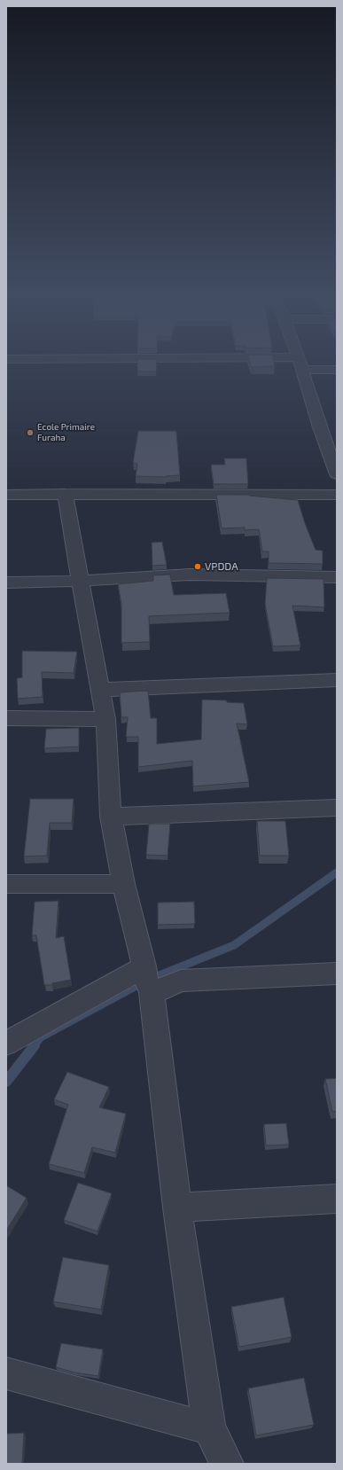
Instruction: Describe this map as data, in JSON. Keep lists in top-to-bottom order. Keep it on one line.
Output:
{"places":["Ecole Primaire Furaha","VPDDA"]}
